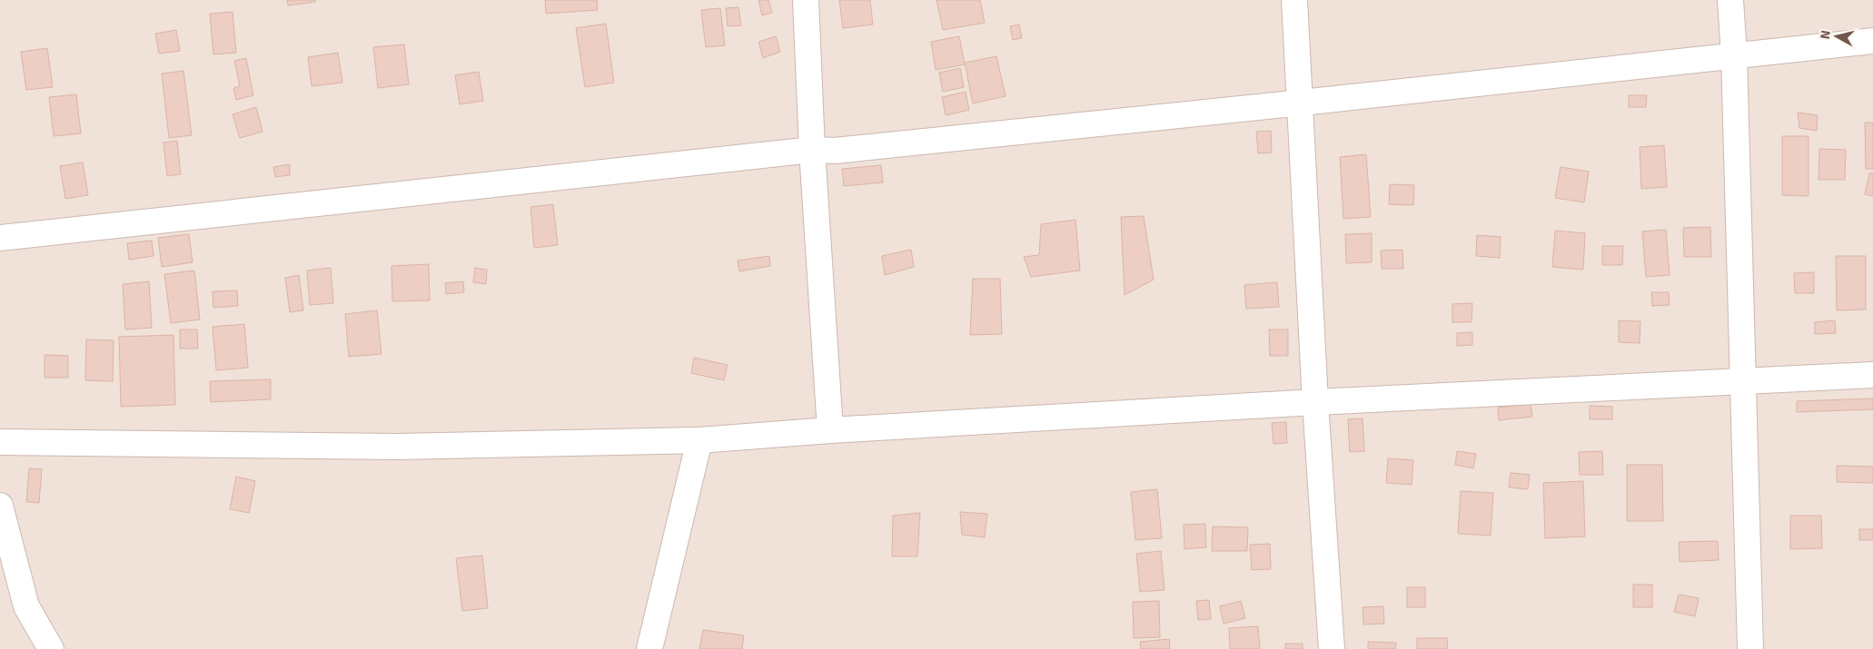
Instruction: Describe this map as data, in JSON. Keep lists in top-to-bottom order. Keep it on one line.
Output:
{"north":"left"}
